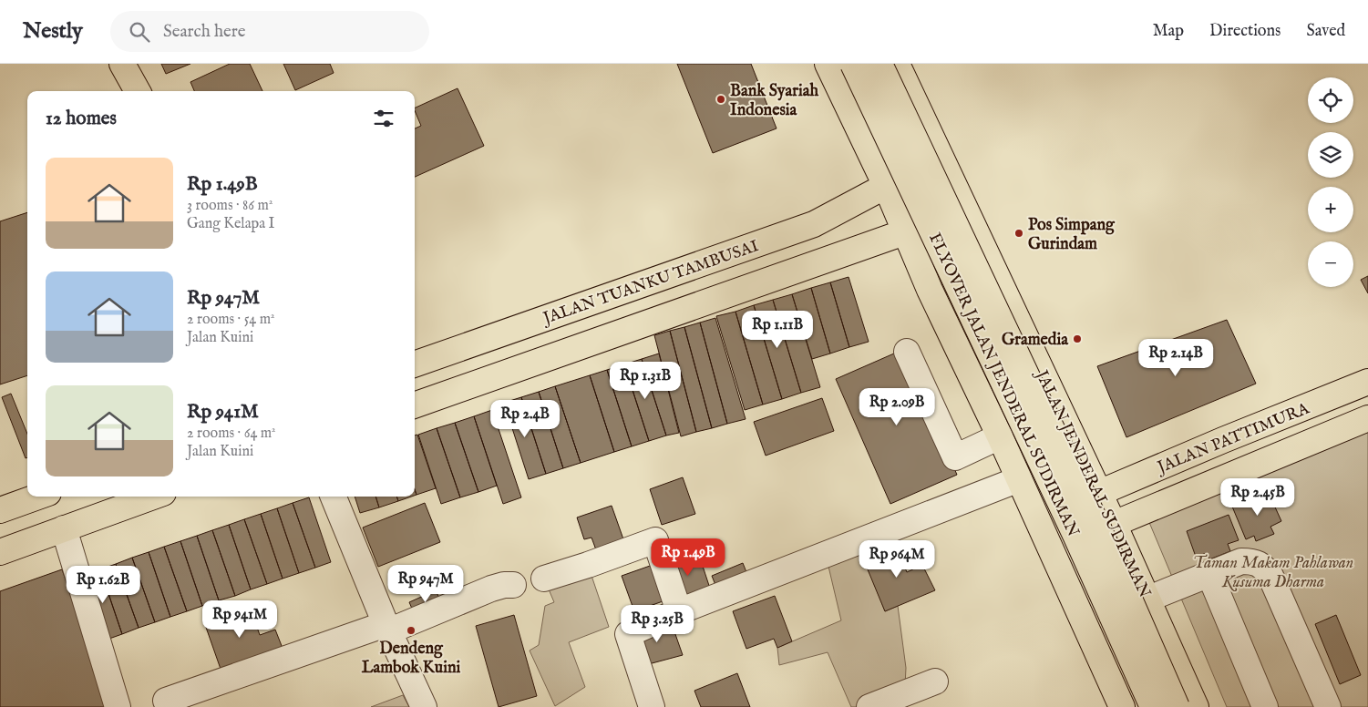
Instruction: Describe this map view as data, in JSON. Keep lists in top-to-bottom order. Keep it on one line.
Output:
{"streets":{"main road":["JALAN TUANKU TAMBUSAI","FLYOVER JALAN JENDERAL SUDIRMAN","JALAN PATTIMURA","JALAN JENDERAL SUDIRMAN"]},"crossings":[["JALAN PATTIMURA","JALAN JENDERAL SUDIRMAN"]],"parks":["Taman Makam Pahlawan Kusuma Dharma"],"places":["Bank Syariah Indonesia","Pos Simpang Gurindam","Gramedia","Dendeng Lambok Kuini"],"page":{"header":"Nestly","search":"Search here","nav":["Map","Directions","Saved"],"map_buttons":["+","−"],"heading":"12 homes","list":[{"name":"Rp 1.49B","note":"3 rooms · 86 m² · Gang Kelapa I"},{"name":"Rp 947M","note":"2 rooms · 54 m² · Jalan Kuini"},{"name":"Rp 941M","note":"2 rooms · 64 m² · Jalan Kuini"}],"price":["Rp 1.11B","Rp 2.14B","Rp 1.31B","Rp 2.09B","Rp 2.4B","Rp 2.45B","Rp 1.49B","Rp 964M","Rp 947M","Rp 1.62B","Rp 941M","Rp 3.25B"]}}
